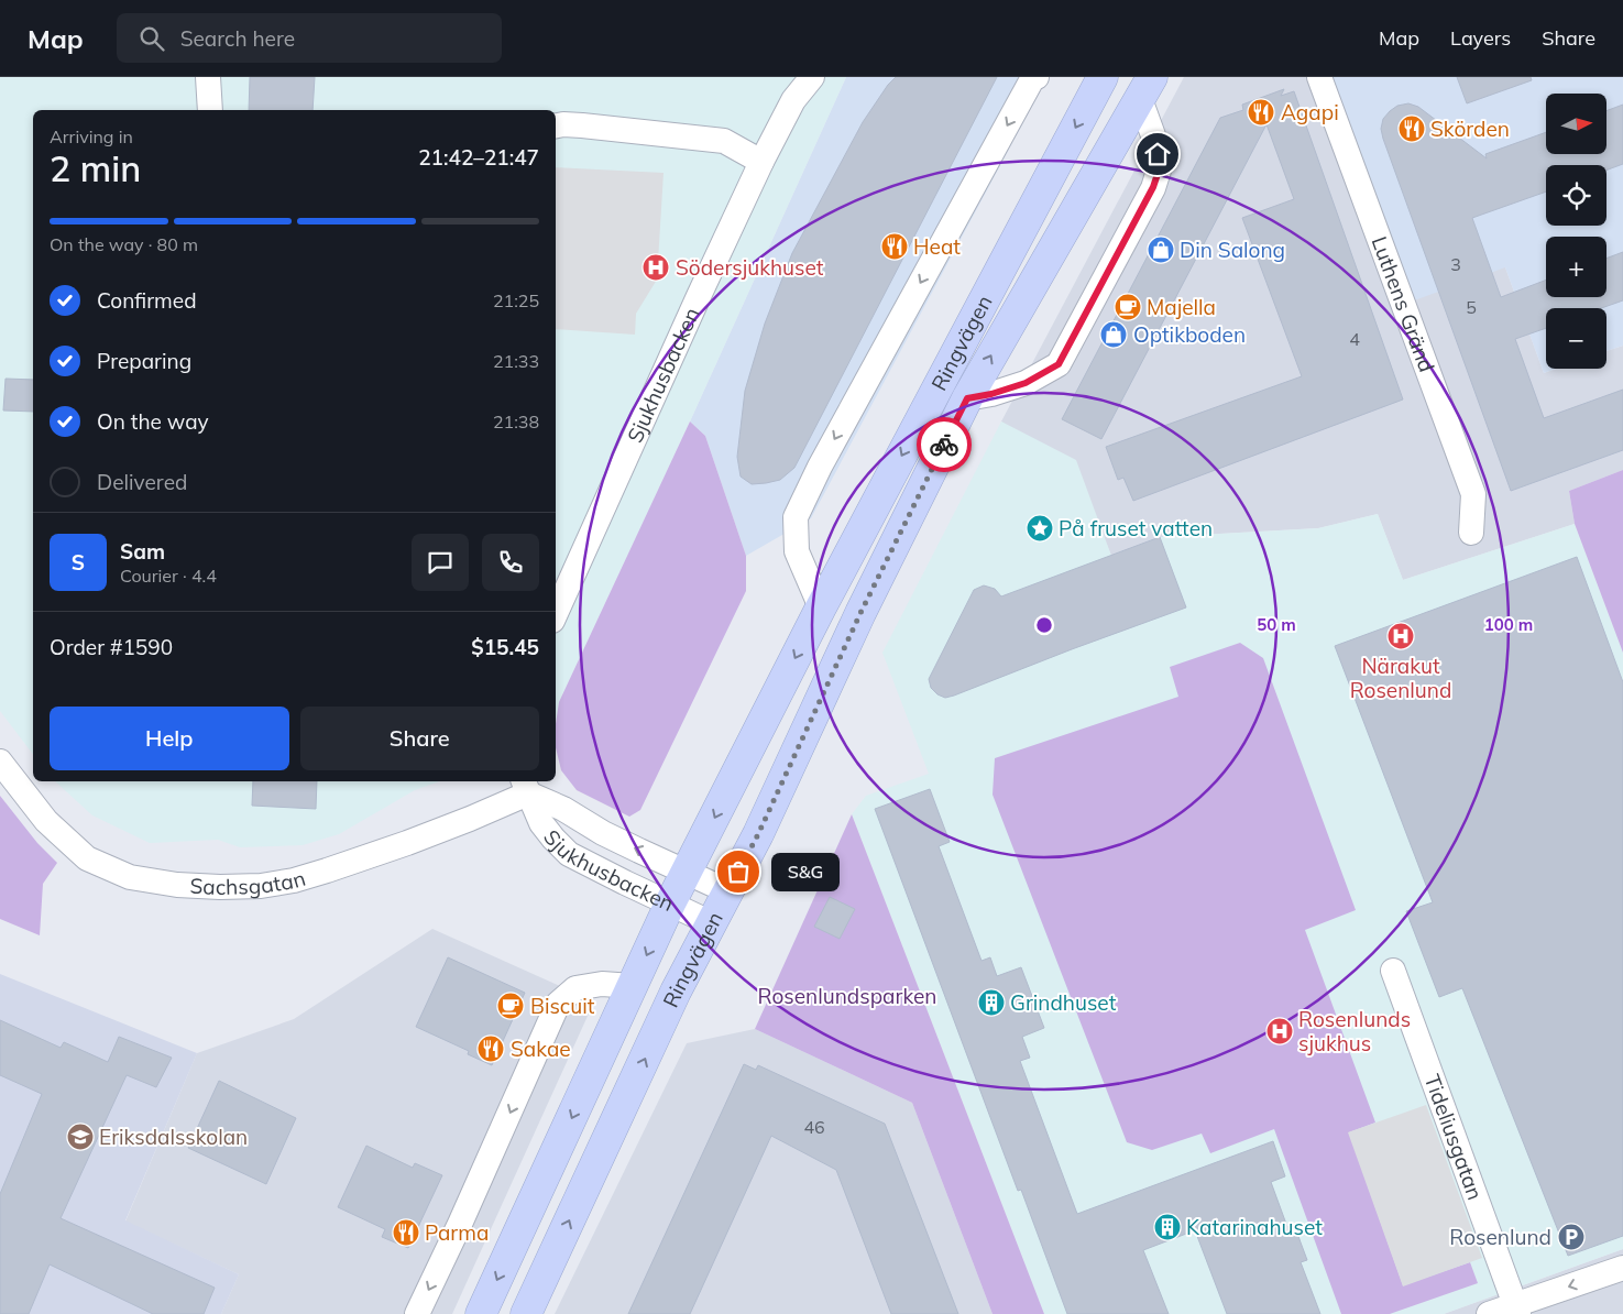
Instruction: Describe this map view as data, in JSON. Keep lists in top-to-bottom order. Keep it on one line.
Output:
{"streets":{"main road":["Ringvägen"],"street":["Luthens Gränd","Sjukhusbacken","Sachsgatan","Tideliusgatan"]},"crossings":[["Ringvägen","Sjukhusbacken"],["Sjukhusbacken","Sachsgatan"]],"parks":["Rosenlundsparken"],"places":{"restaurant":["Agapi","Skörden","Heat","Sakae","Parma"],"shop":["Din Salong","Optikboden"],"hospital":["Södersjukhuset","Närakut Rosenlund","Rosenlunds sjukhus"],"cafe":["Majella","Biscuit"],"place":["På fruset vatten"],"other":["S&G"],"building":["Grindhuset","Katarinahuset"],"school or university":["Eriksdalsskolan"],"parking":["Rosenlund"]},"house_numbers":["3","5","4","46"],"north":"right","page":{"header":"Map","search":"Search here","nav":["Map","Layers","Share"],"map_buttons":["+","−"],"heading":["2 min","Arriving in","21:42–21:47"],"panel":["Sam","Courier · 4.4","Order #1590","$15.45"],"bar":"On the way · 80 m","list":[["Confirmed","21:25"],["Preparing","21:33"],["On the way","21:38"],"Delivered"],"round":"S","buttons":["Help","Share"],"bubble":"S&G"},"rings":["50 m","100 m"]}
